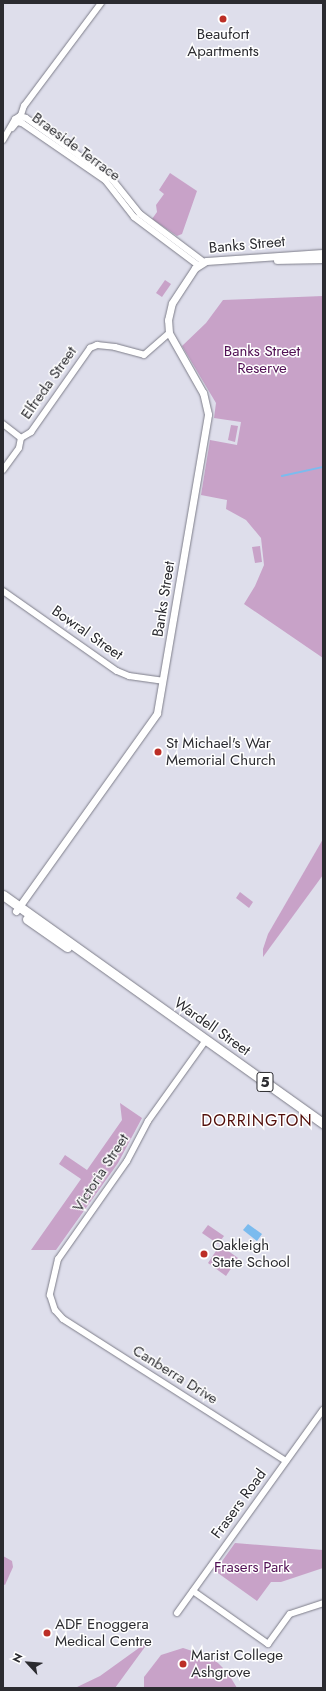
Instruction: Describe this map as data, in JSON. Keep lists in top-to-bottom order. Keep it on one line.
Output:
{"streets":{"highway":["Wardell Street","5"],"main road":["Banks Street"],"street":["Braeside Terrace","Elfreda Street","Bowral Street","Victoria Street","Canberra Drive","Frasers Road"]},"crossings":[["Braeside Terrace","Banks Street"],["Banks Street","Elfreda Street"],["Banks Street","Bowral Street"],["Banks Street","Wardell Street"],["Wardell Street","Victoria Street"],["Victoria Street","Canberra Drive"],["Canberra Drive","Frasers Road"]],"districts":["DORRINGTON"],"parks":["Banks Street Reserve","Frasers Park"],"places":["Beaufort Apartments","St Michael's War Memorial Church","Oakleigh State School","ADF Enoggera Medical Centre","Marist College Ashgrove"],"north":"top left"}
